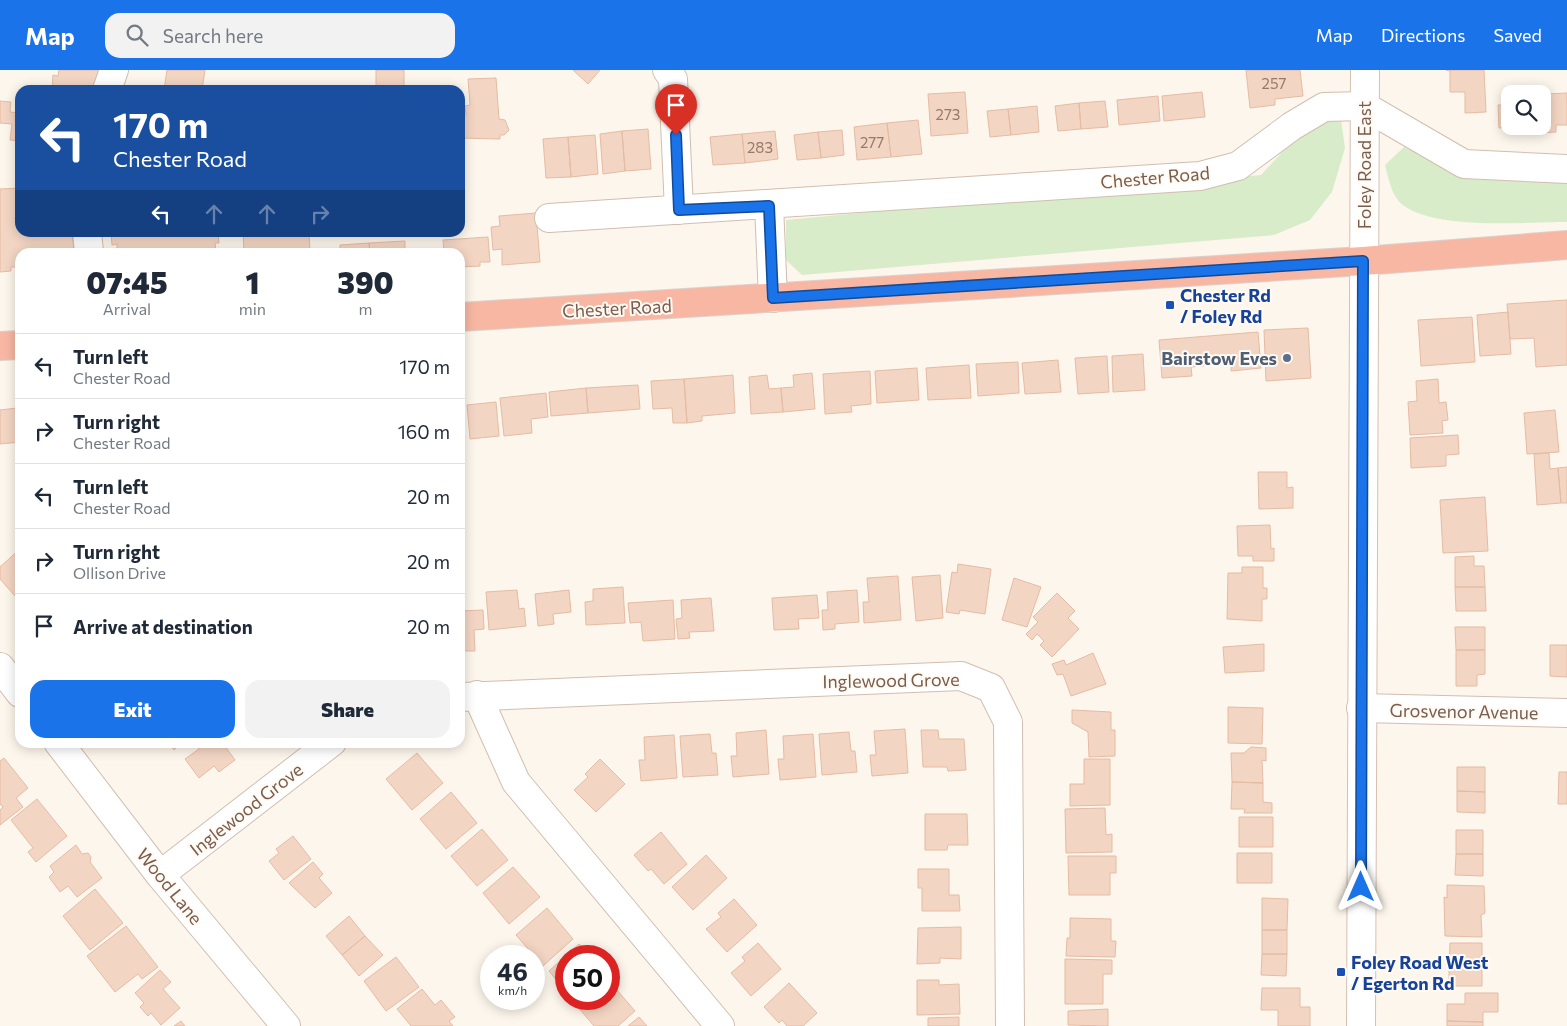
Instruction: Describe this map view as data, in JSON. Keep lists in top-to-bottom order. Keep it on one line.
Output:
{"streets":{"highway":["Chester Road"],"street":["Foley Road East","Inglewood Grove","Grosvenor Avenue","Wood Lane"]},"crossings":[["Foley Road East","Chester Road"],["Foley Road East","Grosvenor Avenue"],["Inglewood Grove","Wood Lane"]],"places":{"transit":["Chester Rd / Foley Rd","Foley Road West / Egerton Rd"],"other":["Bairstow Eves"]},"house_numbers":["257","273","277","283"],"page":{"header":"Map","search":"Search here","nav":["Map","Directions","Saved"],"turn":["170 m","Chester Road"],"eta":["07:45","Arrival","1","min","390","m"],"list":[{"name":"Turn left","note":"Chester Road","value":"170 m"},{"name":"Turn right","note":"Chester Road","value":"160 m"},{"name":"Turn left","note":"Chester Road","value":"20 m"},{"name":"Turn right","note":"Ollison Drive","value":"20 m"},{"name":"Arrive at destination","value":"20 m"}],"buttons":["Exit","Share"],"speed":"46 km/h","limit":"50"}}
